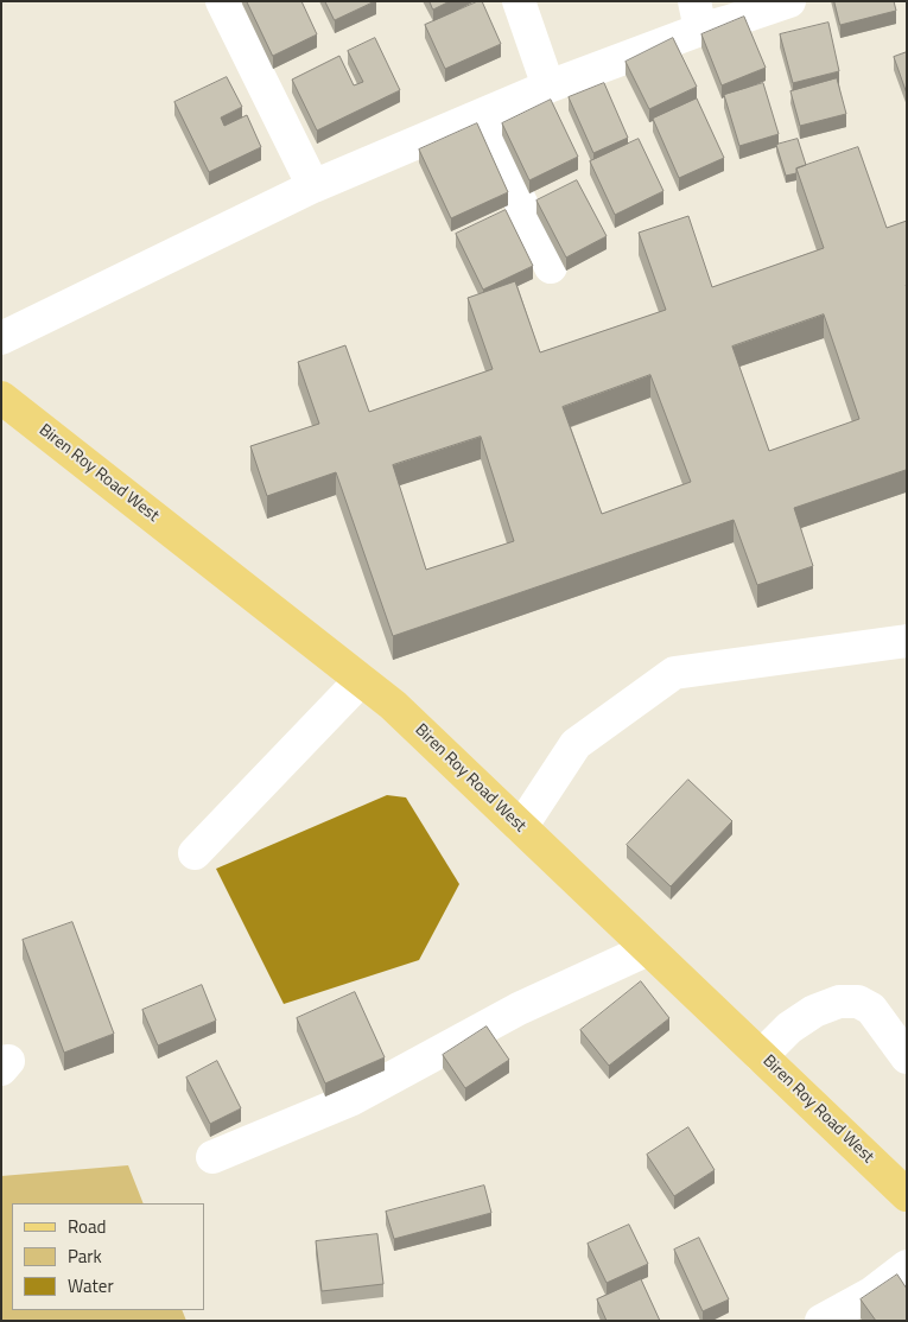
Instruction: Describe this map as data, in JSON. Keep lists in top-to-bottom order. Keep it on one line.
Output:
{"streets":{"main road":["Biren Roy Road West"]},"legend":["Road","Park","Water"]}
